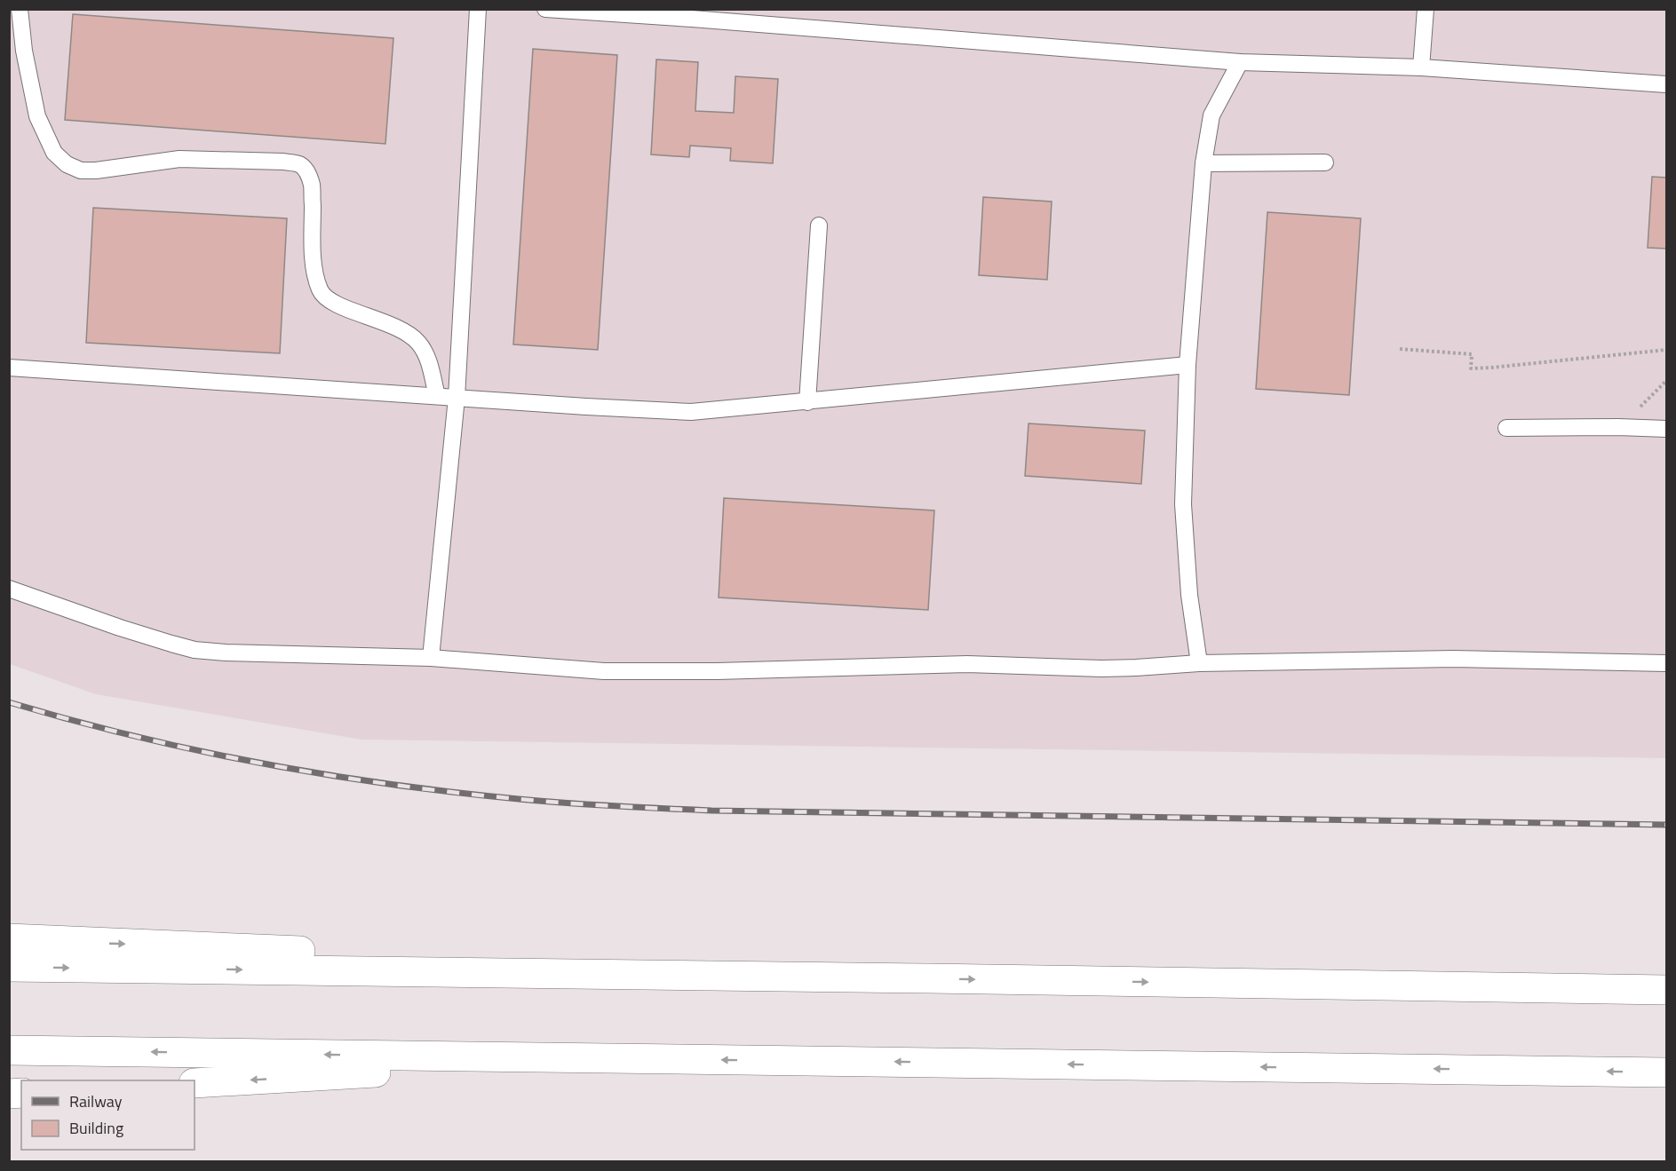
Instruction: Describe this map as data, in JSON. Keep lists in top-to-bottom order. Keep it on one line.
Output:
{"legend":["Railway","Building"]}
